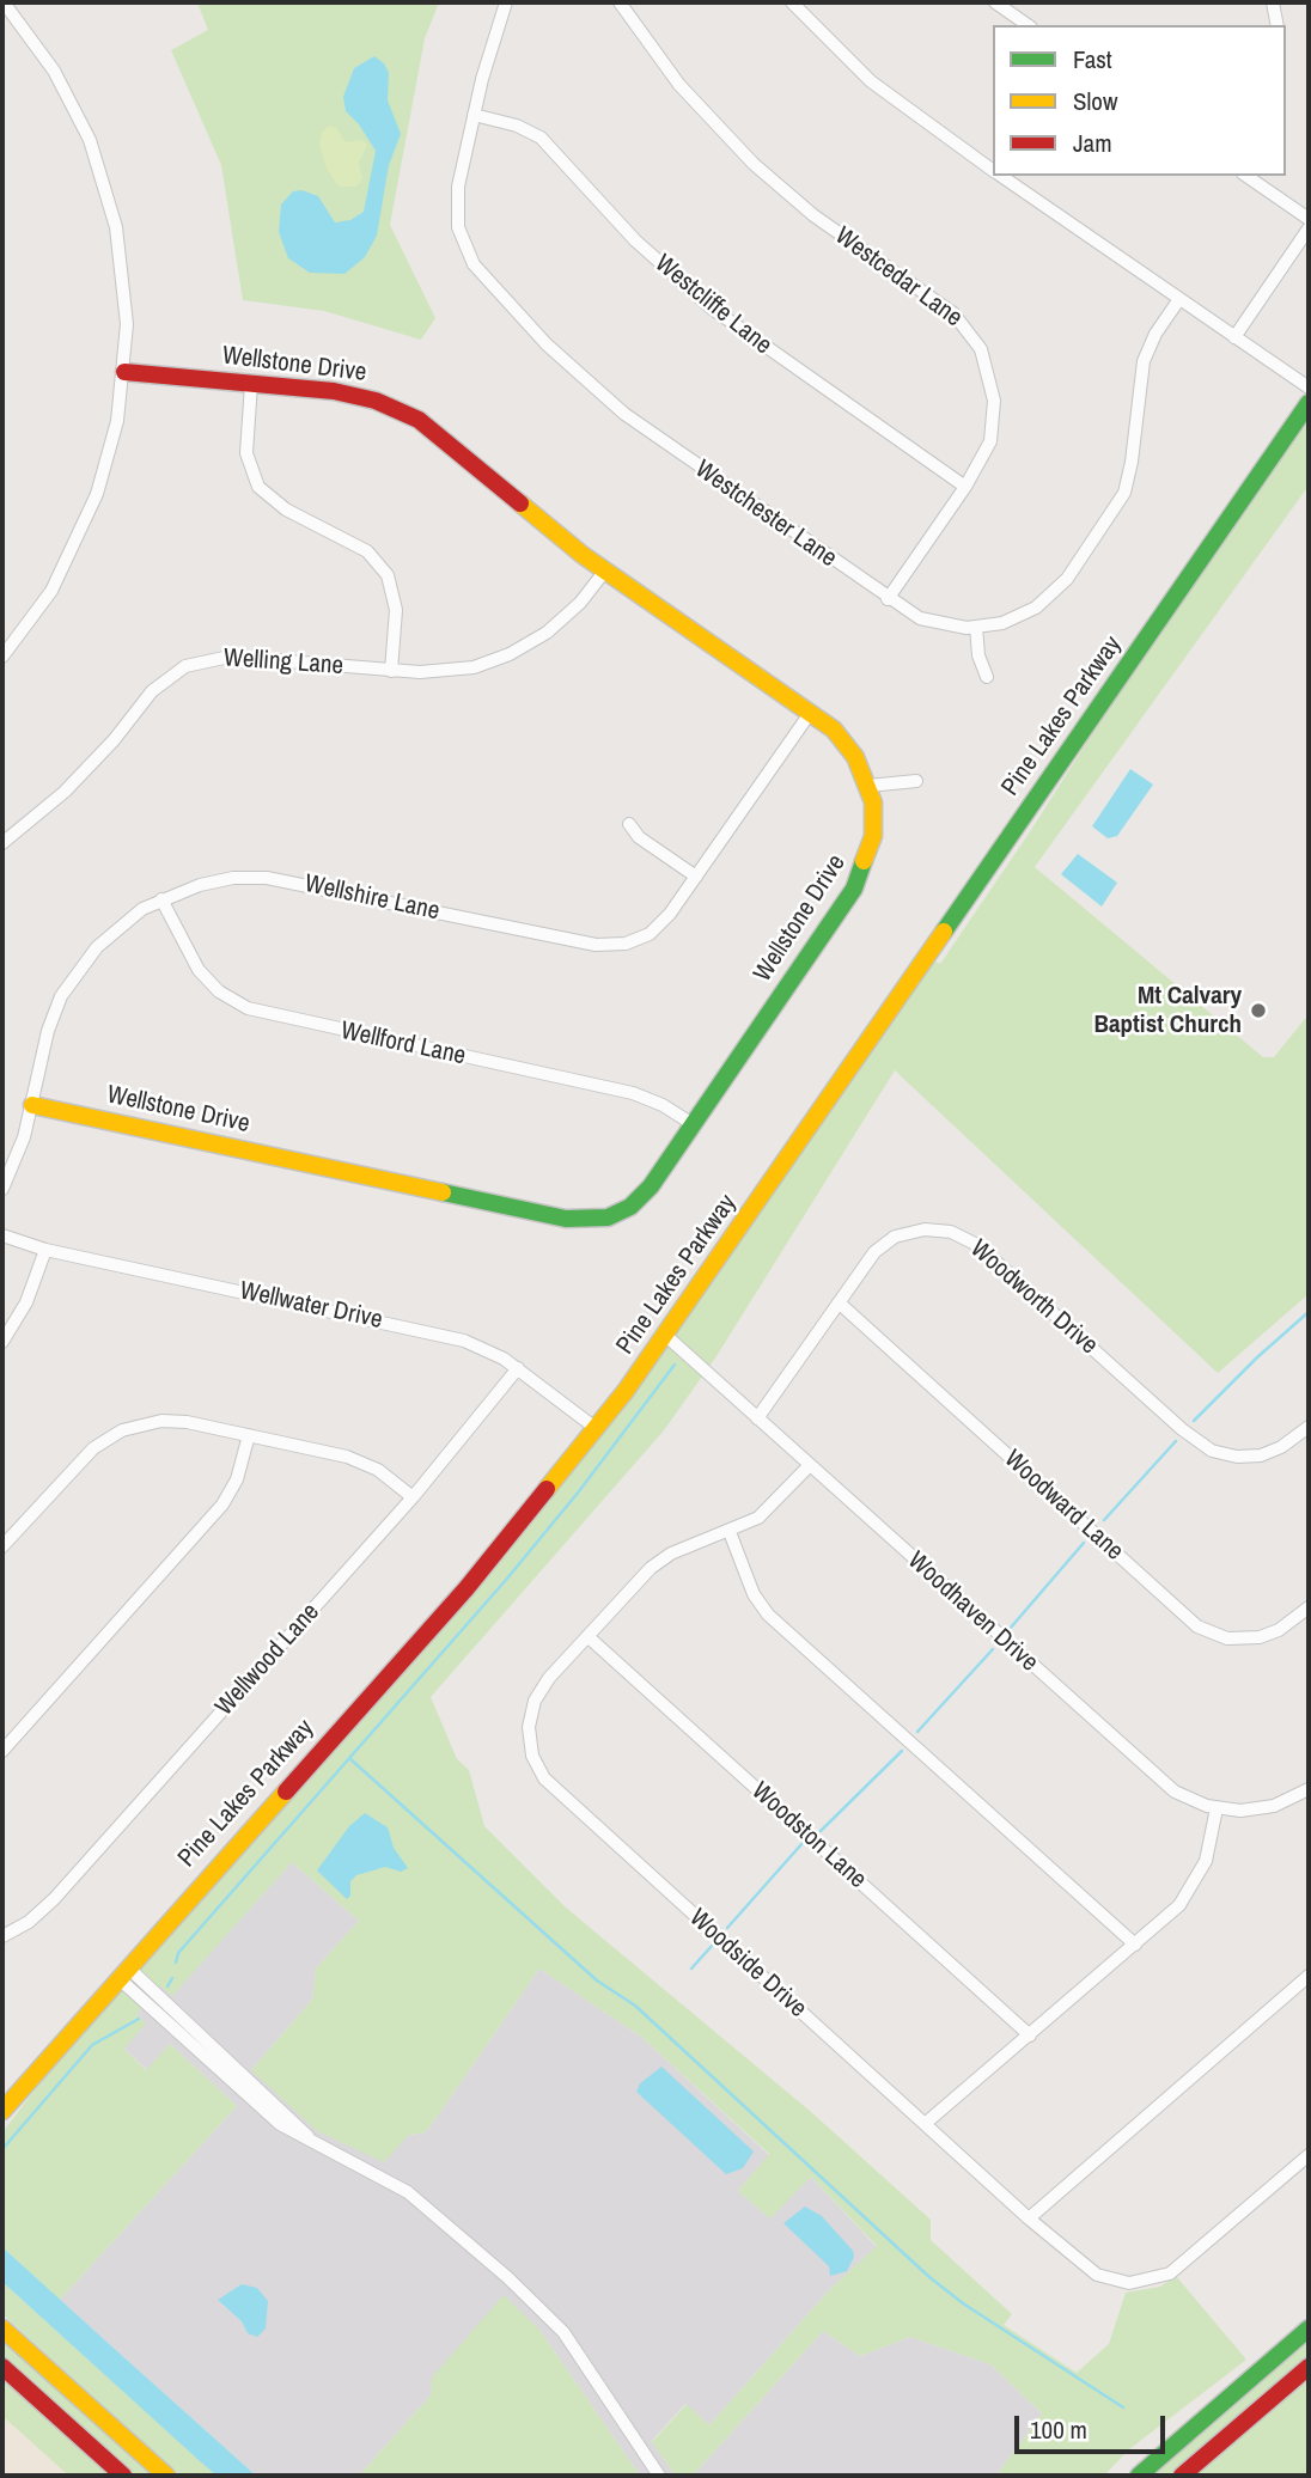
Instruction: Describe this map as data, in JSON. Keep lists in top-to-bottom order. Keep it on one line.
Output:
{"streets":{"street":["Westcedar Lane","Westcliffe Lane","Wellstone Drive","Westchester Lane","Welling Lane","Pine Lakes Parkway","Wellshire Lane","Wellford Lane","Woodworth Drive","Wellwater Drive","Woodward Lane","Woodhaven Drive","Wellwood Lane","Woodston Lane","Woodside Drive"]},"crossings":[["Westcedar Lane","Westcliffe Lane"],["Westcedar Lane","Westchester Lane"],["Westcliffe Lane","Westchester Lane"],["Wellstone Drive","Welling Lane"],["Wellstone Drive","Wellshire Lane"],["Wellstone Drive","Wellford Lane"],["Pine Lakes Parkway","Wellwater Drive"],["Pine Lakes Parkway","Woodhaven Drive"],["Wellshire Lane","Wellford Lane"],["Woodworth Drive","Woodward Lane"],["Woodworth Drive","Woodhaven Drive"],["Wellwater Drive","Wellwood Lane"],["Woodhaven Drive","Woodside Drive"],["Woodston Lane","Woodside Drive"]],"places":["Mt Calvary Baptist Church"],"legend":["Fast","Slow","Jam"],"scale_bar":"100 m"}
